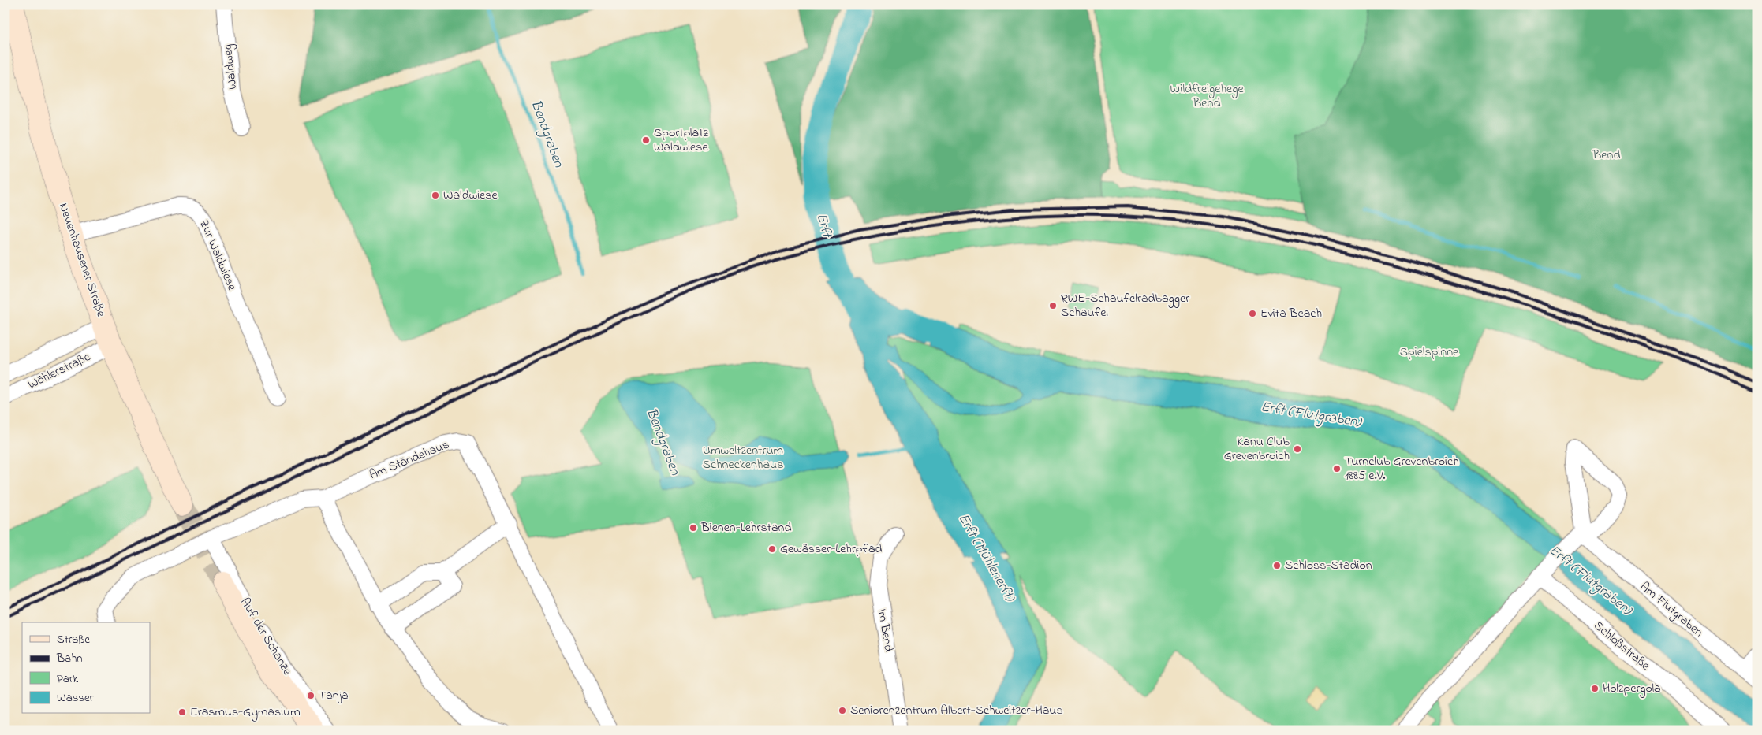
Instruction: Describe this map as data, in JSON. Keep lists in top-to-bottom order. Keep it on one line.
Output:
{"streets":{"main road":["Neuenhausener Straße","Auf der Schanze"],"street":["Waldweg","Zur Waldwiese","Wöhlerstraße","Am Ständehaus","Am Flutgraben","Im Bend","Schloßstraße"]},"crossings":[["Zur Waldwiese","Neuenhausener Straße"],["Neuenhausener Straße","Wöhlerstraße"],["Am Ständehaus","Auf der Schanze"]],"water":["Bendgraben","Erft","Erft (Flutgraben)","Erft (Mühlenerft)"],"parks":["Wildfreigehege Bend","Bend","Spielspinne","Umweltzentrum Schneckenhaus"],"places":["Sportplatz Waldwiese","Waldwiese","RWE-Schaufelradbagger Schaufel","Evita Beach","Kanu Club Grevenbroich","Turnclub Grevenbroich 1885 e.V.","Bienen-Lehrstand","Gewässer-Lehrpfad","Schloss-Stadion","Holzpergola","Tanja","Seniorenzentrum Albert-Schweitzer-Haus","Erasmus-Gymasium"],"legend":["Straße","Bahn","Park","Wasser"]}
